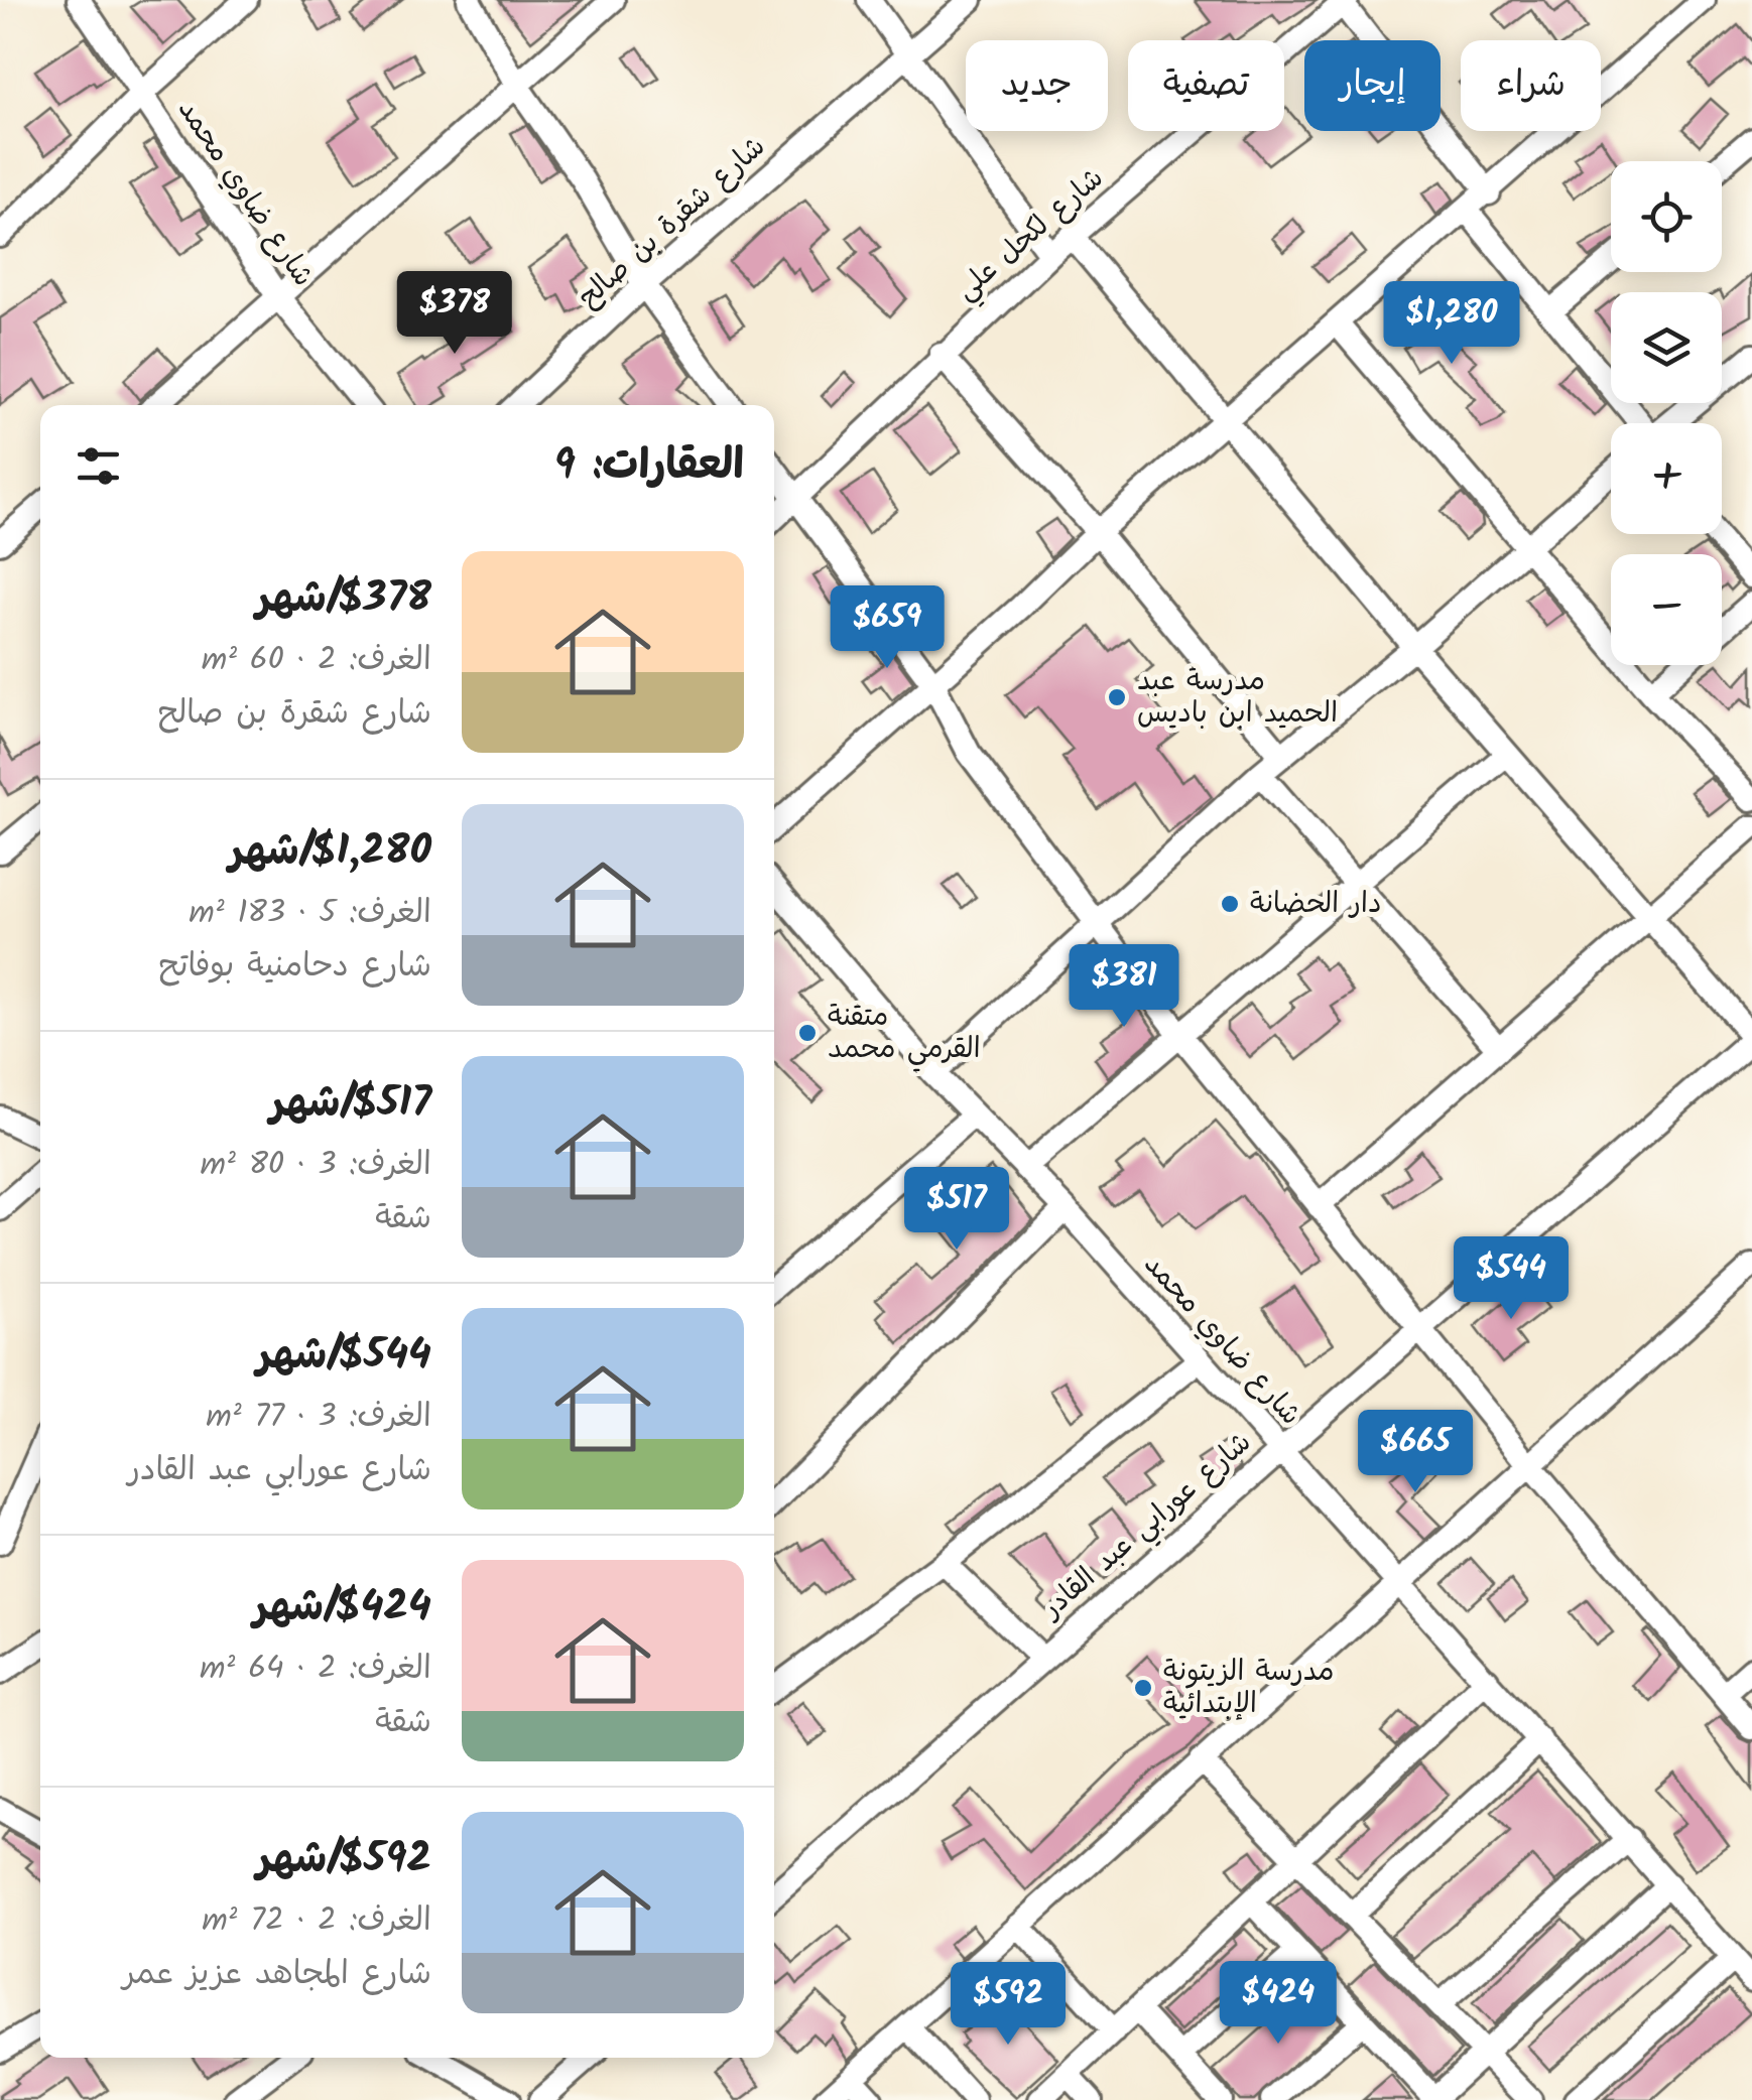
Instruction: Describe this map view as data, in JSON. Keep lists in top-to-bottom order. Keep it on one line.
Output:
{"streets":{"street":["شارع ضاوي محمد","شارع شقرة بن صالح","شارع لكحل علي","شارع عورابي عبد القادر"]},"crossings":[["شارع ضاوي محمد","شارع عورابي عبد القادر"]],"places":["مدرسة عبد الحميد ابن باديس","دار الحضانة","متقنة القرمي محمد","مدرسة الزيتونة الإبتدائية"],"page":{"chip":["شراء","إيجار","تصفية","جديد"],"map_buttons":["+","−"],"price":["$378","$1,280","$659","$381","$517","$544","$665","$424","$592"],"heading":"العقارات: 9","list":[{"name":"$378/شهر","note":"الغرف: 2 · 60 m² · شارع شقرة بن صالح"},{"name":"$1,280/شهر","note":"الغرف: 5 · 183 m² · شارع دحامنية بوفاتح"},{"name":"$517/شهر","note":"الغرف: 3 · 80 m² · شقة"},{"name":"$544/شهر","note":"الغرف: 3 · 77 m² · شارع عورابي عبد القادر"},{"name":"$424/شهر","note":"الغرف: 2 · 64 m² · شقة"},{"name":"$592/شهر","note":"الغرف: 2 · 72 m² · شارع المجاهد عزيز عمر"}]}}
